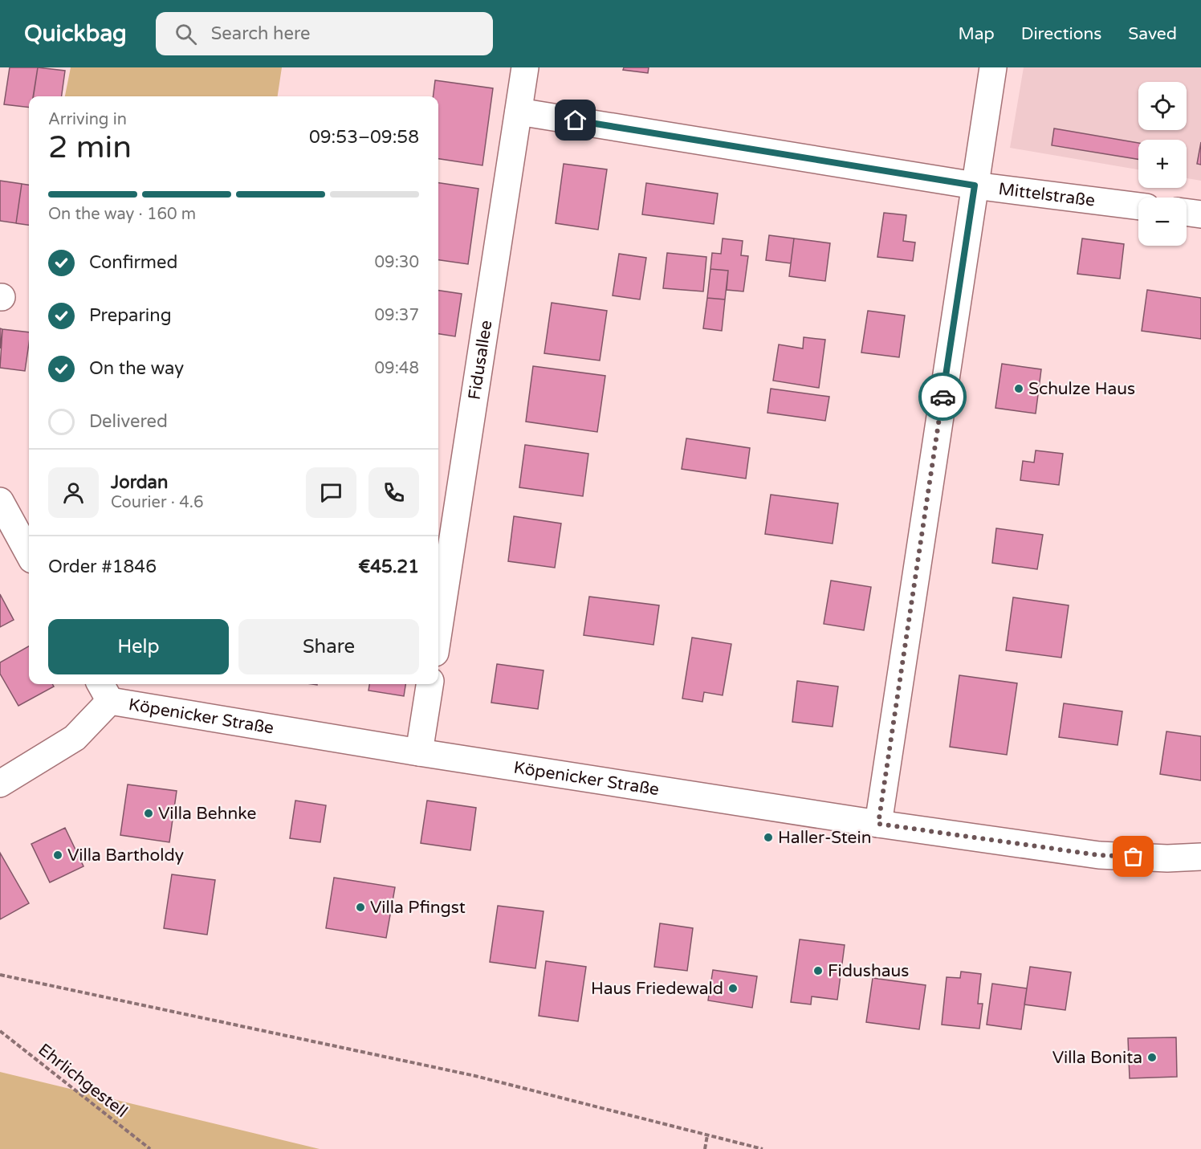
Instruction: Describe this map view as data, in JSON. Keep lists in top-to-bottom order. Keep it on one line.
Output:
{"streets":{"street":["Mittelstraße","Fidusallee","Köpenicker Straße"],"path":["Ehrlichgestell"]},"crossings":[["Mittelstraße","Fidusallee"]],"places":["Schulze Haus","Villa Behnke","Haller-Stein","Villa Bartholdy","Villa Pfingst","Fidushaus","Haus Friedewald","Villa Bonita"],"page":{"header":"Quickbag","search":"Search here","nav":["Map","Directions","Saved"],"map_buttons":["+","−"],"heading":["2 min","Arriving in","09:53–09:58"],"panel":["Jordan","Courier · 4.6","Order #1846","€45.21"],"bar":"On the way · 160 m","list":[["Confirmed","09:30"],["Preparing","09:37"],["On the way","09:48"],"Delivered"],"buttons":["Help","Share"]}}
